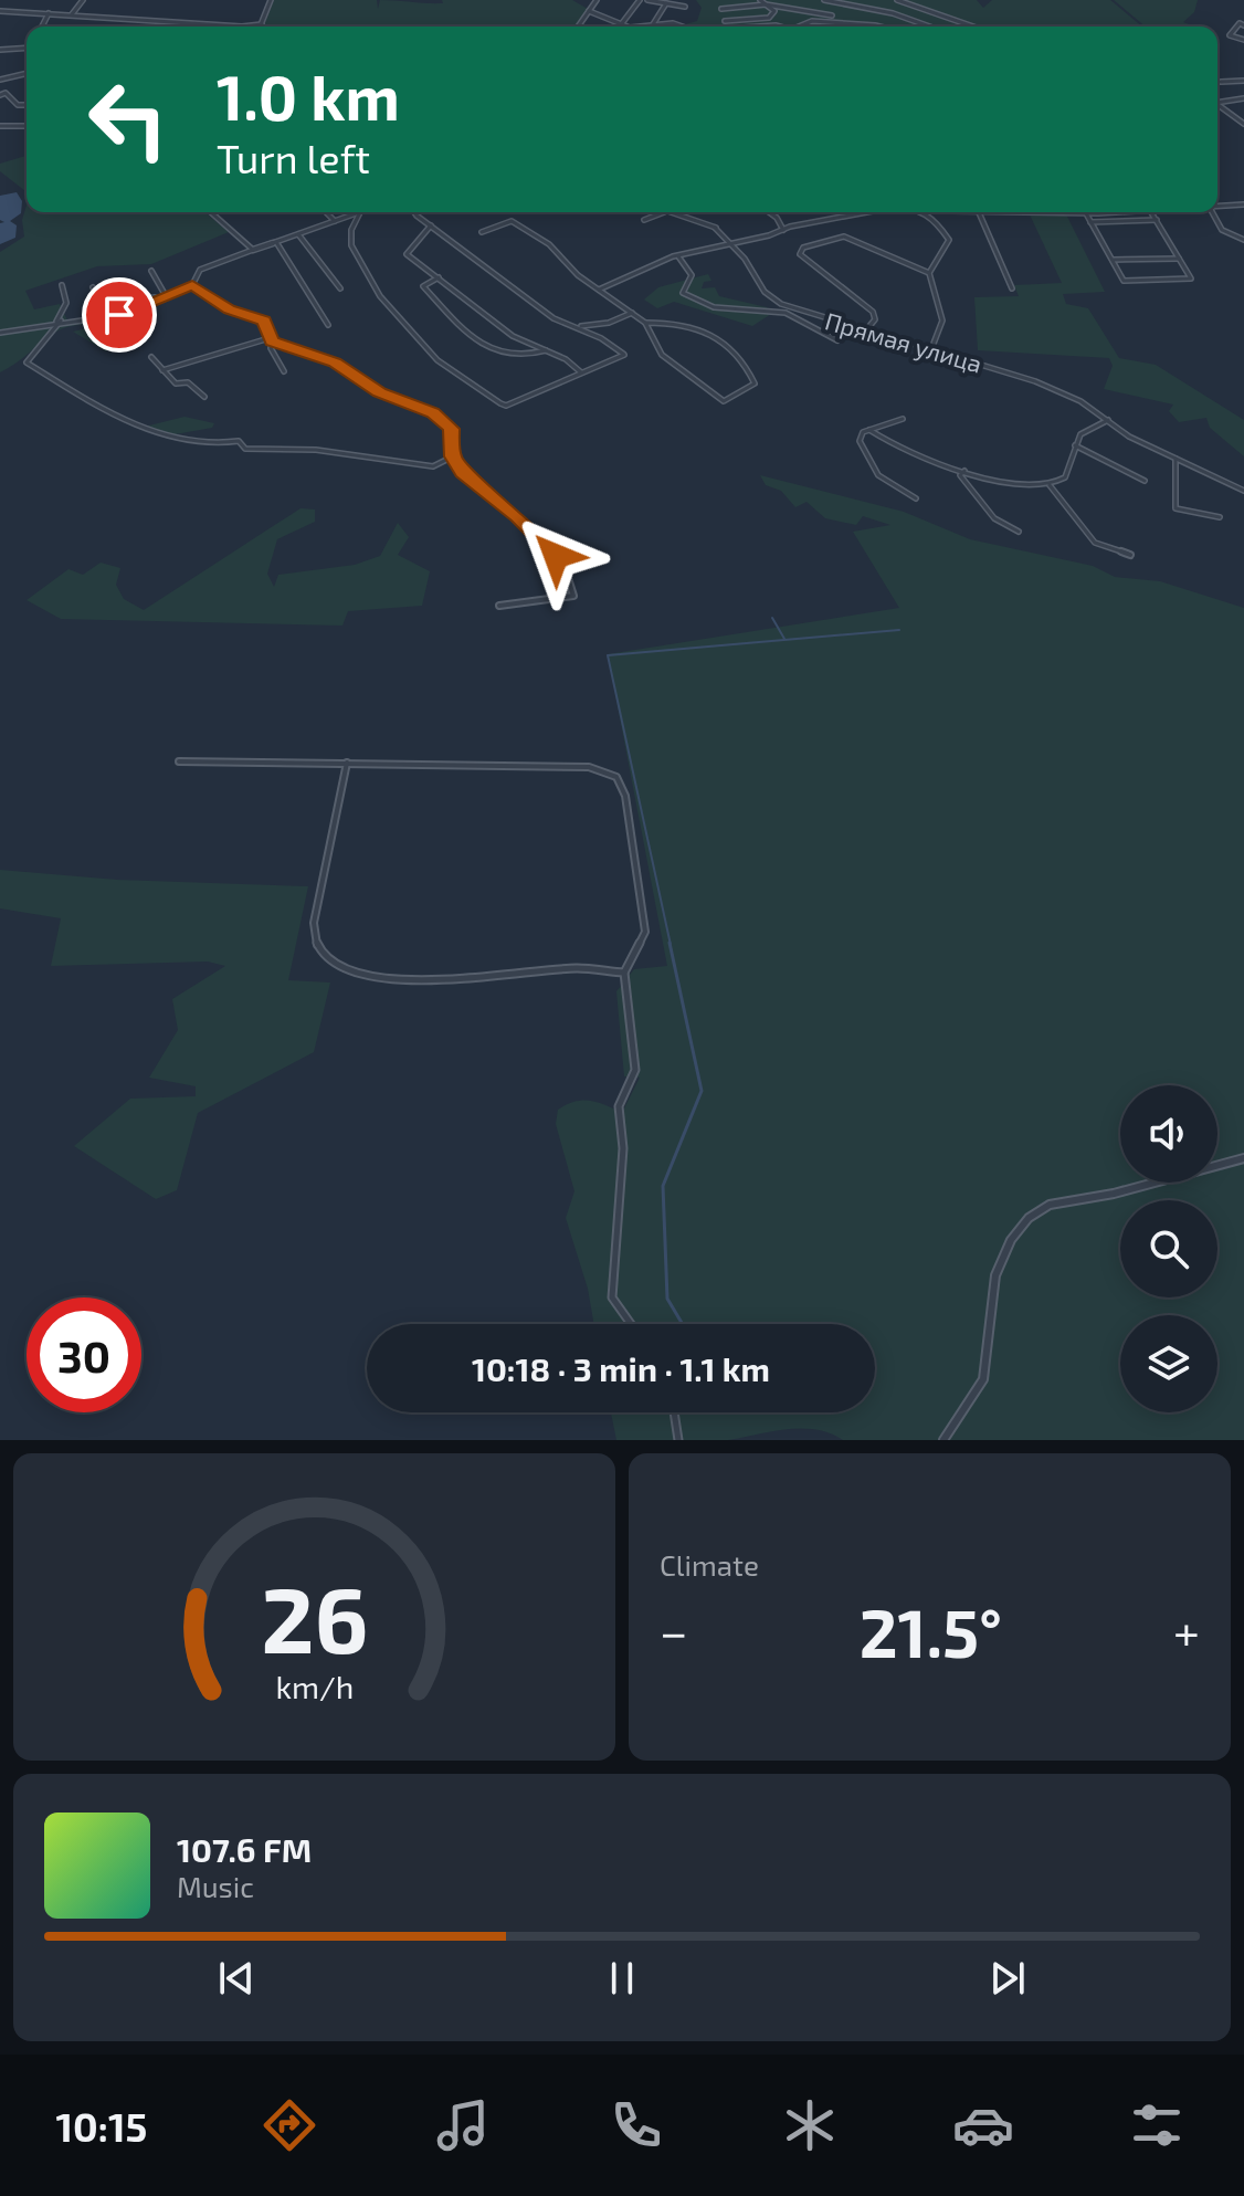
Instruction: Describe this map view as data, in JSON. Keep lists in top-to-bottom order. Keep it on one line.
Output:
{"streets":{"street":["Прямая улица"]},"page":{"turn":["1.0 km","Turn left"],"limit":"30","trip":"10:18 · 3 min · 1.1 km","tile":"Climate","heat":["−","21.5°","+"],"song":["107.6 FM","Music"],"tabs":"10:15","gauge":["26","km/h"]}}
